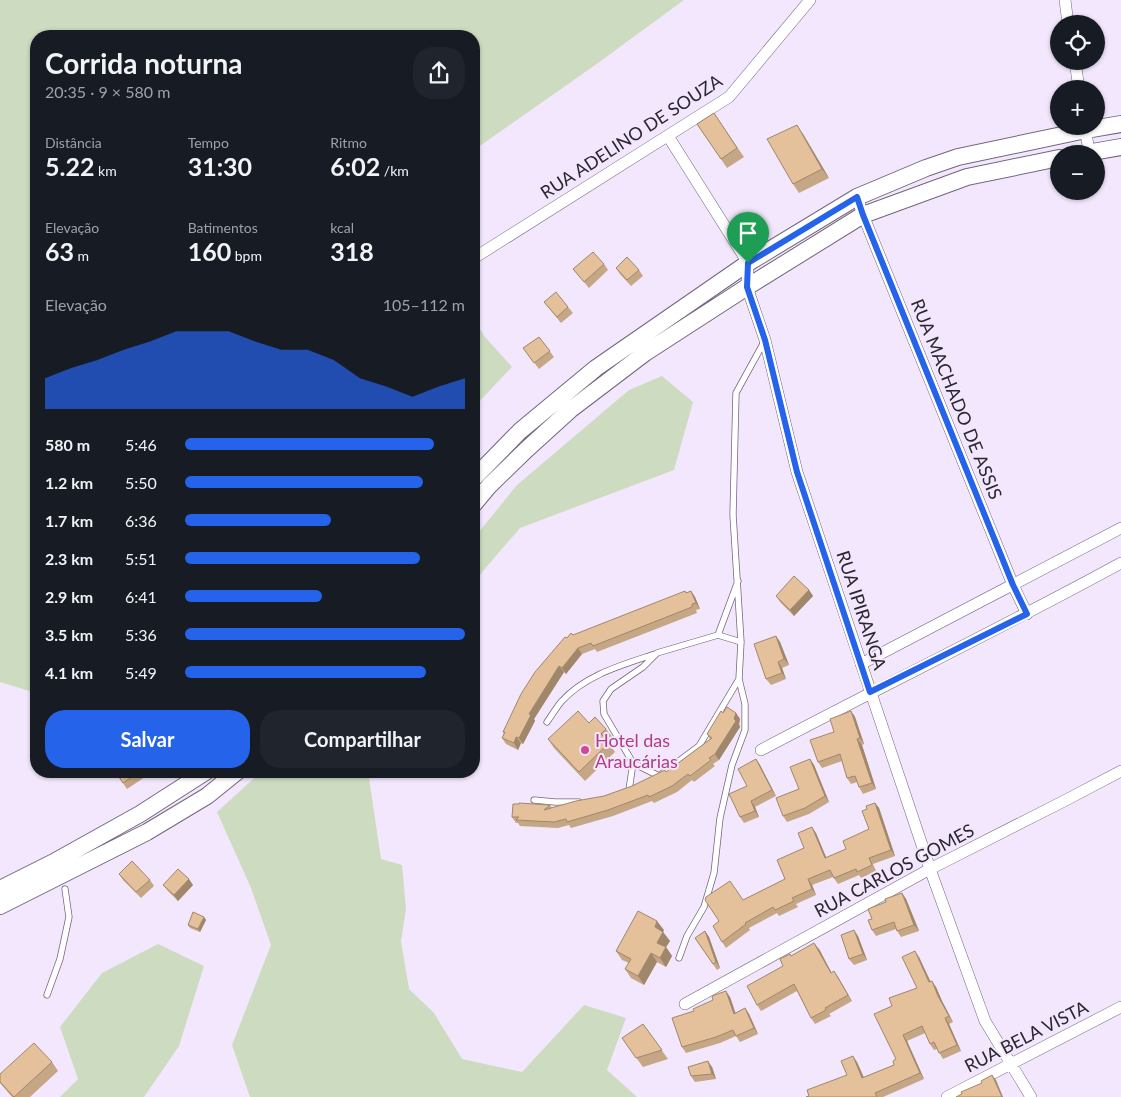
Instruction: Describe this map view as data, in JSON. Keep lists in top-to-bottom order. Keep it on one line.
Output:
{"streets":{"street":["RUA ADELINO DE SOUZA","RUA MACHADO DE ASSIS","RUA IPIRANGA","RUA CARLOS GOMES","RUA BELA VISTA"]},"crossings":[["RUA IPIRANGA","RUA CARLOS GOMES"],["RUA IPIRANGA","RUA BELA VISTA"]],"places":["Hotel das Araucárias"],"page":{"map_buttons":["+","−"],"heading":["Corrida noturna","20:35 · 9 × 580 m"],"stats":[["Distância","5.22 km"],["Tempo","31:30"],["Ritmo","6:02 /km"],["Elevação","63 m"],["Batimentos","160 bpm"],["kcal","318"]],"chart":["Elevação","105–112 m"],"list":[{"name":"580 m","note":"5:46"},{"name":"1.2 km","note":"5:50"},{"name":"1.7 km","note":"6:36"},{"name":"2.3 km","note":"5:51"},{"name":"2.9 km","note":"6:41"},{"name":"3.5 km","note":"5:36"},{"name":"4.1 km","note":"5:49"}],"buttons":["Salvar","Compartilhar"]}}
